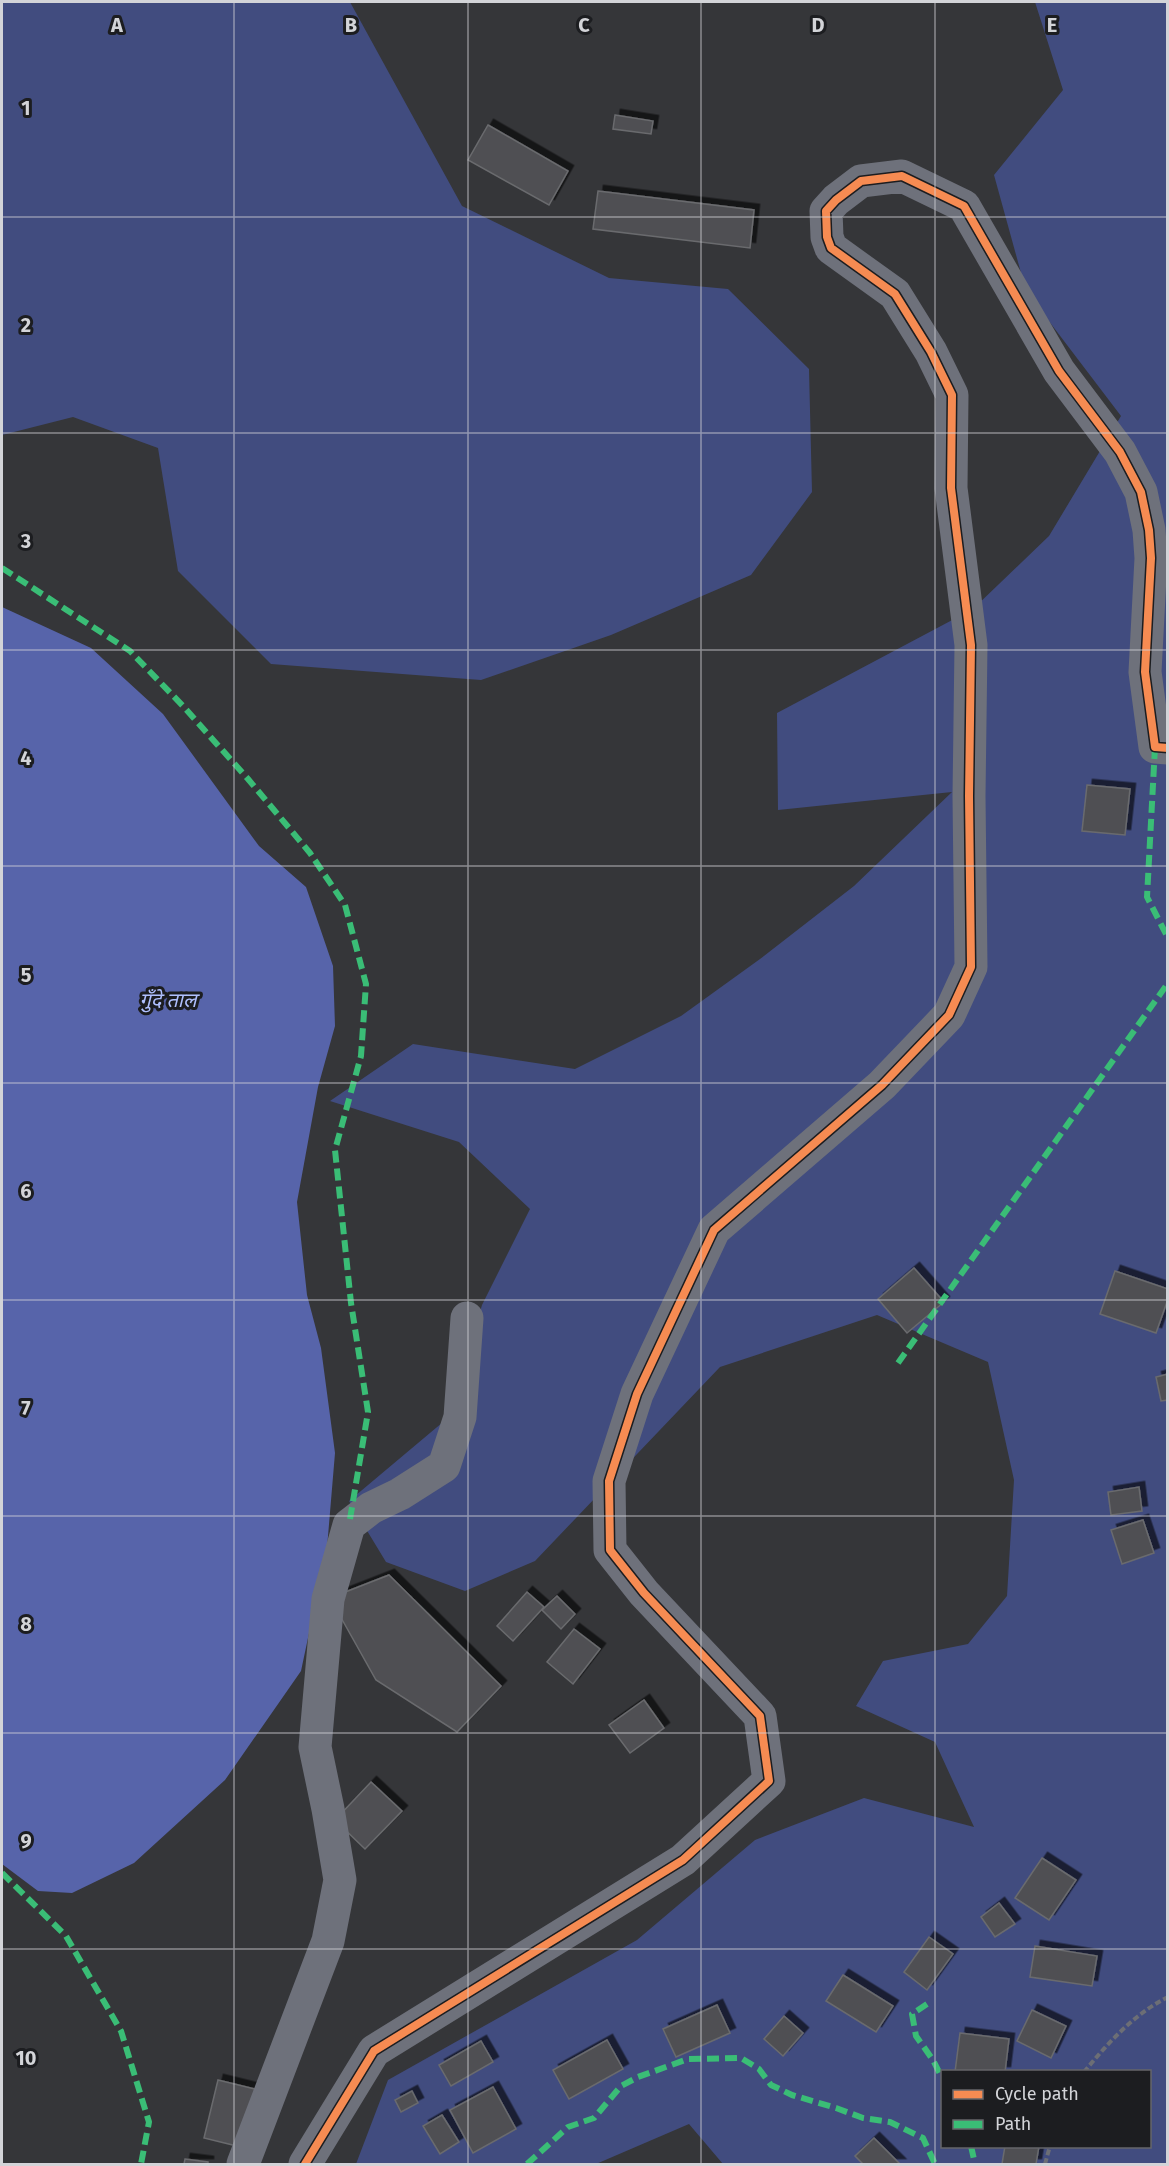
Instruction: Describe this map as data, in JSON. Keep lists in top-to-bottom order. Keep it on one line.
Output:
{"water":["गुँदे ताल"],"legend":["Cycle path","Path"],"grid":{"columns":["A","B","C","D","E"],"rows":["1","2","3","4","5","6","7","8","9","10"]}}
